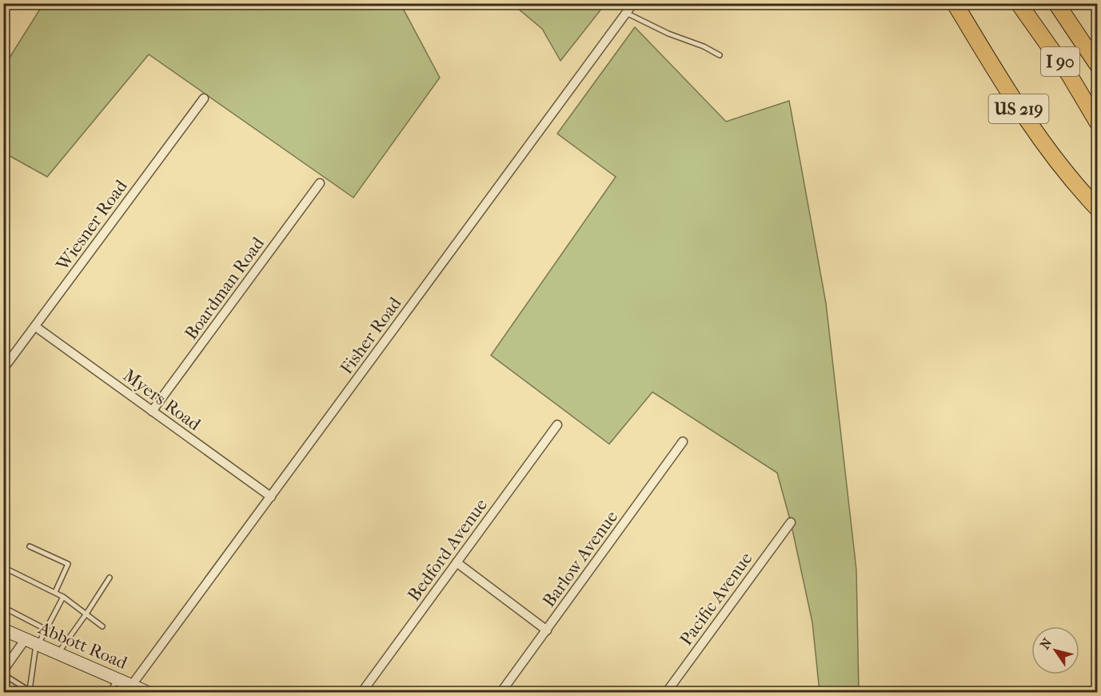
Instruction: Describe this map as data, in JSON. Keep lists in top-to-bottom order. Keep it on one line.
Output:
{"streets":{"highway":["I 90","US 219"],"street":["Wiesner Road","Boardman Road","Fisher Road","Myers Road","Bedford Avenue","Barlow Avenue","Pacific Avenue","Abbott Road"]},"crossings":[["Wiesner Road","Myers Road"],["Boardman Road","Myers Road"],["Fisher Road","Myers Road"],["Fisher Road","Abbott Road"]],"north":"top left"}
